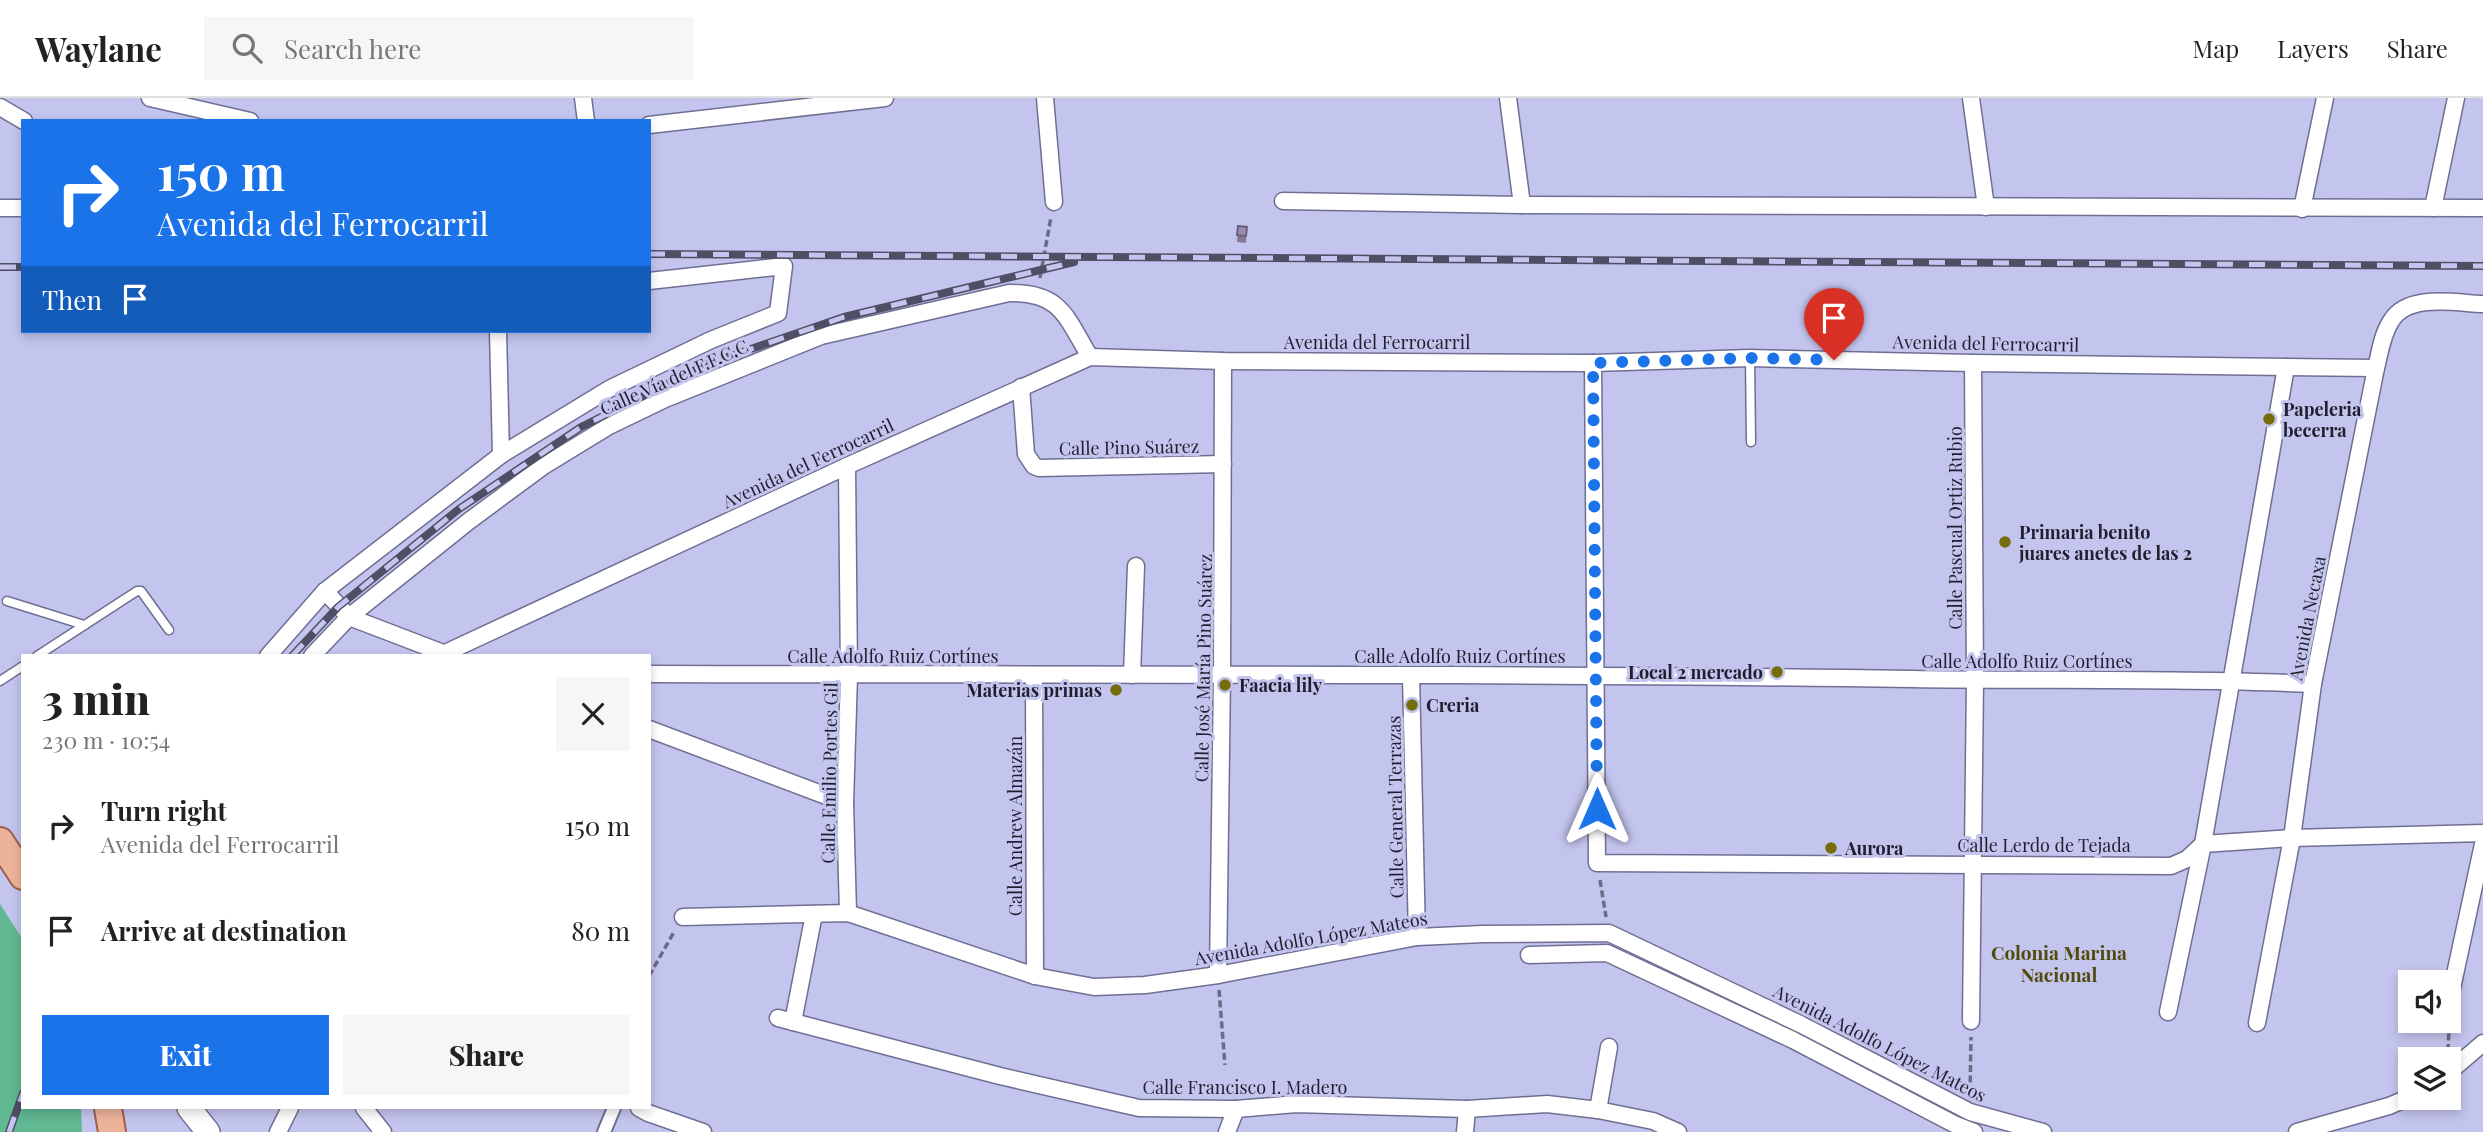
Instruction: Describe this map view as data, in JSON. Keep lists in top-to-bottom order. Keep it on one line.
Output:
{"streets":{"street":["Avenida del Ferrocarril","Calle Vía del F.F.C.C","Calle Pino Suárez","Calle Pascual Ortiz Rubio","Avenida Necaxa","Calle Adolfo Ruiz Cortínes","Calle José María Pino Suárez","Calle Emilio Portes Gil","Calle General Terrazas","Calle Andrew Almazán","Calle Lerdo de Tejada","Avenida Adolfo López Mateos","Calle Francisco I. Madero"]},"crossings":[["Avenida del Ferrocarril","Calle Pino Suárez"],["Avenida del Ferrocarril","Calle Pascual Ortiz Rubio"],["Avenida del Ferrocarril","Avenida Necaxa"],["Avenida del Ferrocarril","Calle José María Pino Suárez"],["Avenida del Ferrocarril","Calle Emilio Portes Gil"],["Calle Pino Suárez","Calle José María Pino Suárez"],["Calle Pascual Ortiz Rubio","Calle Adolfo Ruiz Cortínes"],["Calle Pascual Ortiz Rubio","Calle Lerdo de Tejada"],["Avenida Necaxa","Calle Adolfo Ruiz Cortínes"],["Calle Adolfo Ruiz Cortínes","Calle José María Pino Suárez"],["Calle Adolfo Ruiz Cortínes","Calle Emilio Portes Gil"],["Calle Adolfo Ruiz Cortínes","Calle General Terrazas"],["Calle Adolfo Ruiz Cortínes","Calle Andrew Almazán"],["Calle José María Pino Suárez","Avenida Adolfo López Mateos"],["Calle Emilio Portes Gil","Avenida Adolfo López Mateos"],["Calle General Terrazas","Avenida Adolfo López Mateos"],["Calle Andrew Almazán","Avenida Adolfo López Mateos"]],"districts":["Colonia Marina Nacional"],"places":["Papeleria becerra","Primaria benito juares anetes de las 2","Local 2 mercado","Faacia lily","Materias primas","Creria","Aurora"],"page":{"header":"Waylane","search":"Search here","nav":["Map","Layers","Share"],"turn":["150 m","Avenida del Ferrocarril"],"then":"Then","heading":["3 min","230 m · 10:54"],"list":[{"name":"Turn right","note":"Avenida del Ferrocarril","value":"150 m"},{"name":"Arrive at destination","value":"80 m"}],"buttons":["Exit","Share"]}}
